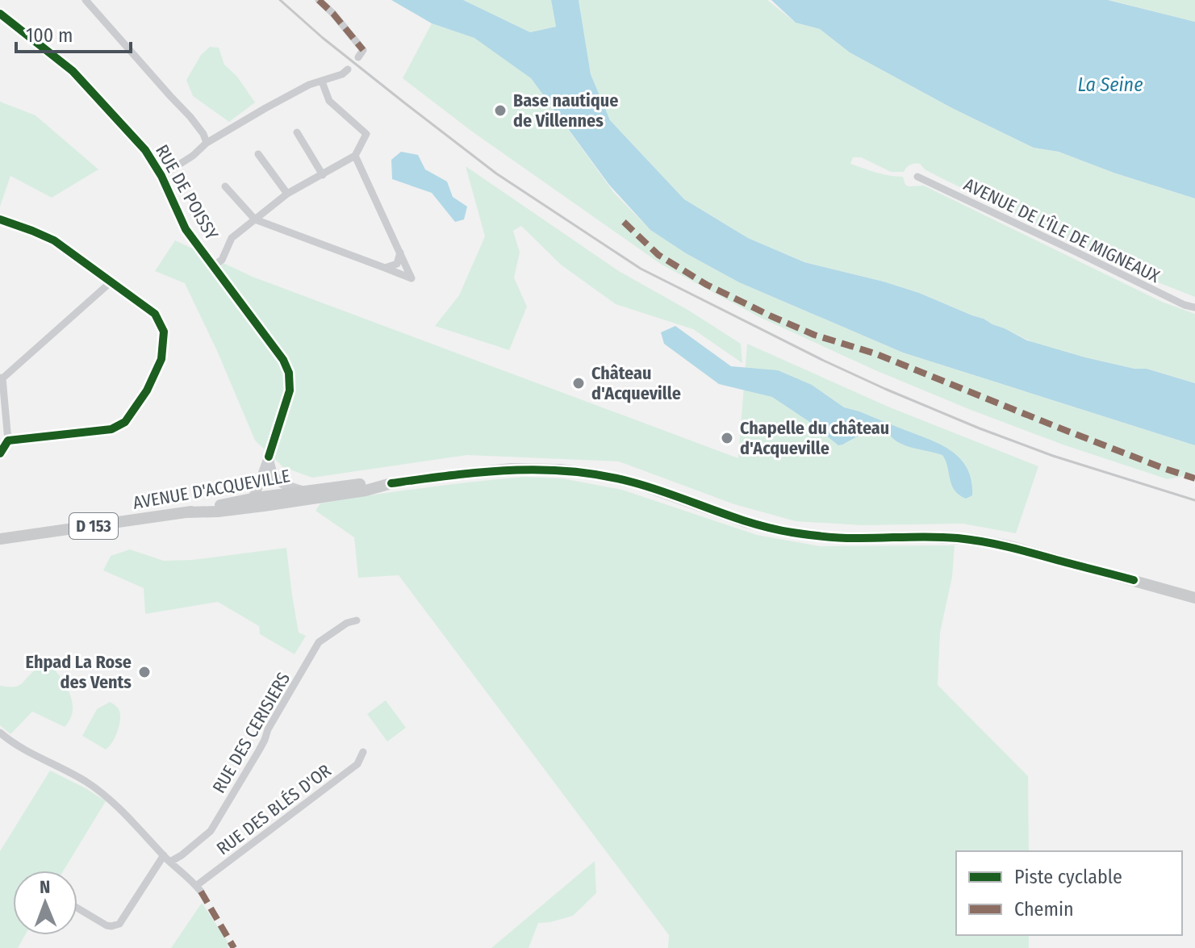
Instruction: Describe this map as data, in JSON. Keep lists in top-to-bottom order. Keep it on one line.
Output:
{"streets":{"main road":["AVENUE D'ACQUEVILLE","D 153"],"street":["RUE DE POISSY","AVENUE DE L'ÎLE DE MIGNEAUX","RUE DES CERISIERS","RUE DES BLÉS D'OR"]},"crossings":[["RUE DE POISSY","AVENUE D'ACQUEVILLE"],["AVENUE D'ACQUEVILLE","D 153"],["RUE DES CERISIERS","RUE DES BLÉS D'OR"]],"water":["La Seine"],"places":["Base nautique de Villennes","Château d'Acqueville","Chapelle du château d'Acqueville","Ehpad La Rose des Vents"],"legend":["Piste cyclable","Chemin"],"scale_bar":"100 m","north":"top"}
